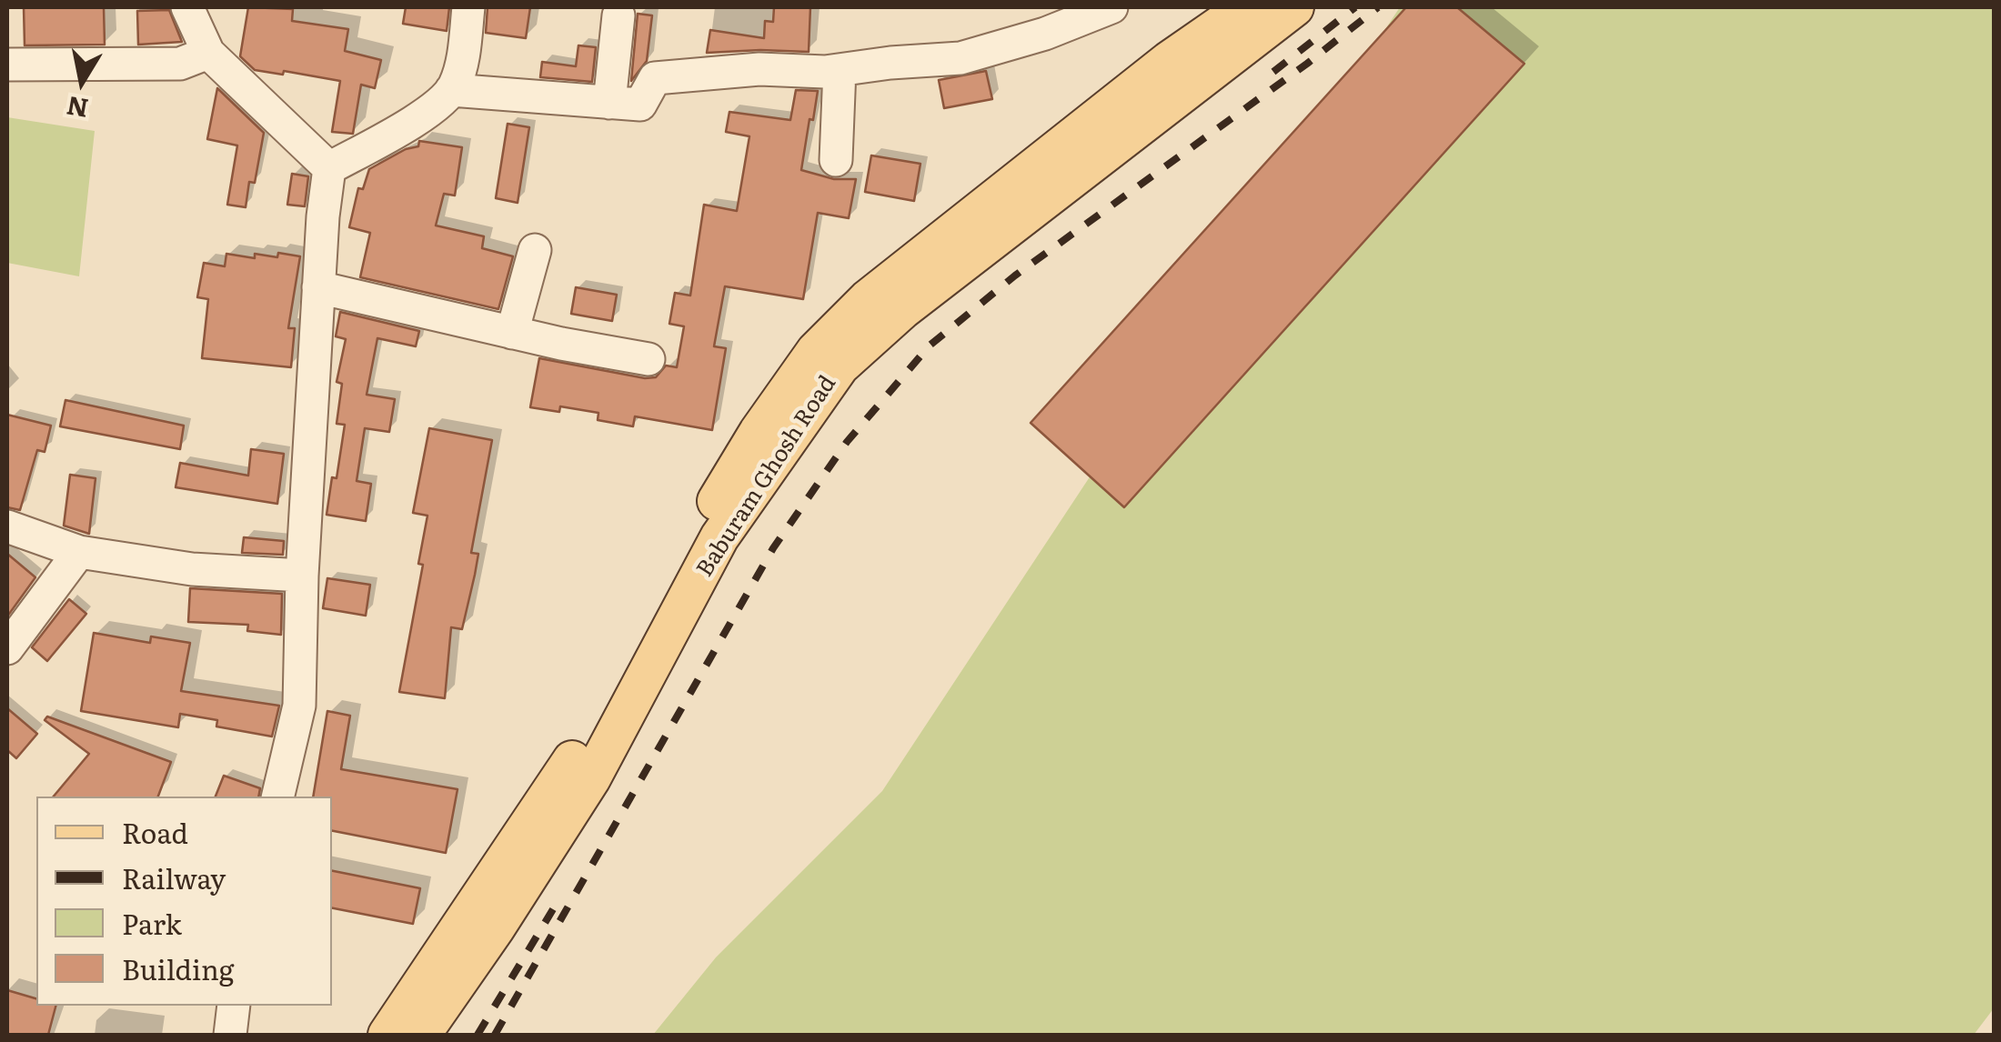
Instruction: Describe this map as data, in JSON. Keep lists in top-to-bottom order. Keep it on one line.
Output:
{"streets":{"main road":["Baburam Ghosh Road"]},"legend":["Road","Railway","Park","Building"],"north":"bottom"}
